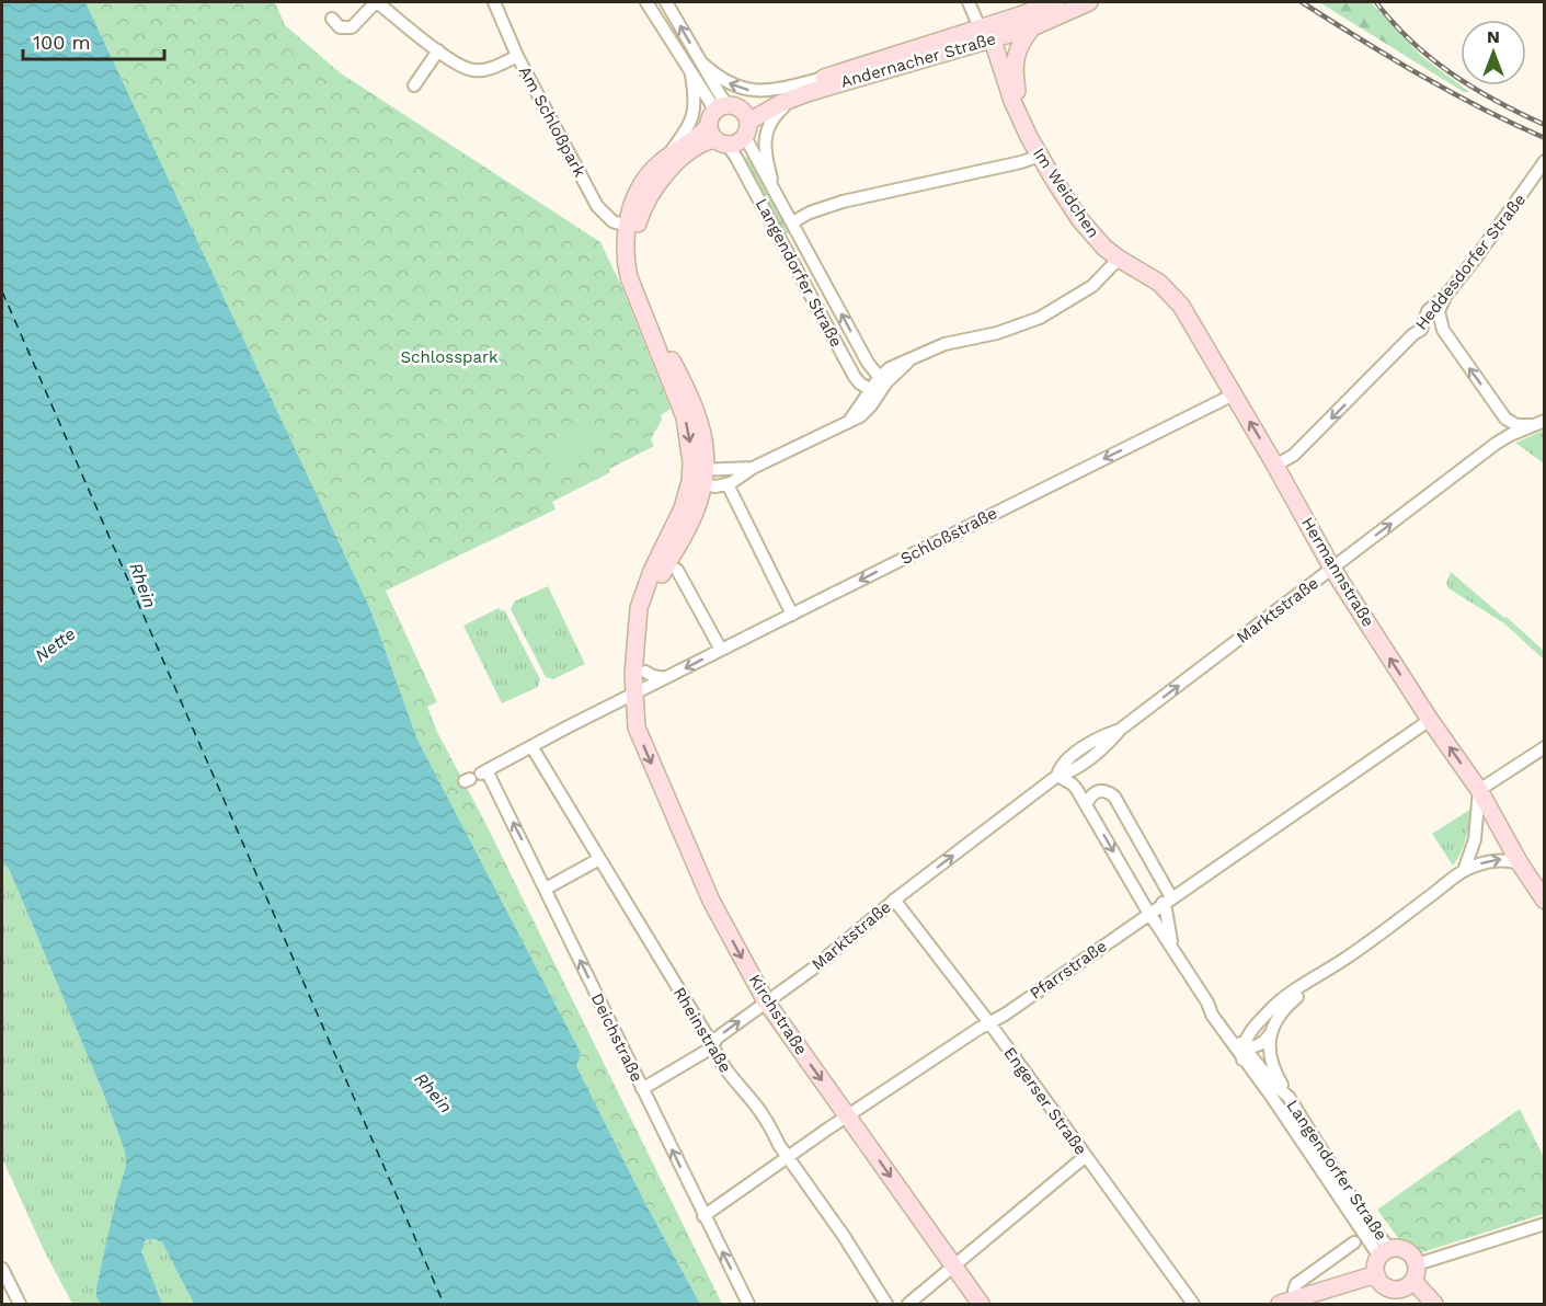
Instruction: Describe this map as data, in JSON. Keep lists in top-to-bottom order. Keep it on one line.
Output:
{"streets":{"street":["Andernacher Straße","Am Schloßpark","Im Weidchen","Heddesdorfer Straße","Langendorfer Straße","Schloßstraße","Hermannstraße","Marktstraße","Pfarrstraße","Kirchstraße","Rheinstraße","Deichstraße","Engerser Straße"]},"crossings":[["Andernacher Straße","Im Weidchen"],["Andernacher Straße","Langendorfer Straße"],["Im Weidchen","Hermannstraße"],["Heddesdorfer Straße","Hermannstraße"],["Langendorfer Straße","Marktstraße"],["Langendorfer Straße","Pfarrstraße"],["Schloßstraße","Hermannstraße"],["Schloßstraße","Kirchstraße"],["Schloßstraße","Rheinstraße"],["Schloßstraße","Deichstraße"],["Hermannstraße","Marktstraße"],["Hermannstraße","Pfarrstraße"],["Marktstraße","Kirchstraße"],["Marktstraße","Rheinstraße"],["Marktstraße","Deichstraße"],["Marktstraße","Engerser Straße"],["Pfarrstraße","Kirchstraße"],["Pfarrstraße","Rheinstraße"],["Pfarrstraße","Deichstraße"],["Pfarrstraße","Engerser Straße"]],"one_way":["Heddesdorfer Straße","Schloßstraße","Hermannstraße","Marktstraße","Kirchstraße","Deichstraße"],"water":["Rhein","Nette"],"parks":["Schlosspark"],"scale_bar":"100 m","north":"top"}
